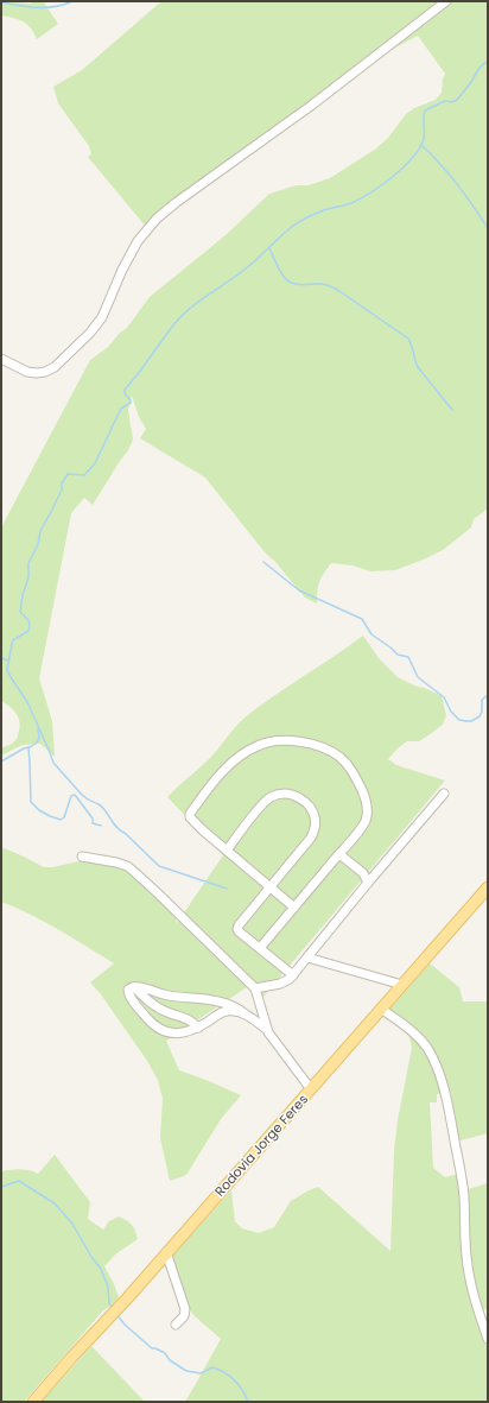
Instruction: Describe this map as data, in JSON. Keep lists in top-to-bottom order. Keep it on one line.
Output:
{"streets":{"main road":["Rodovia Jorge Feres"]}}
